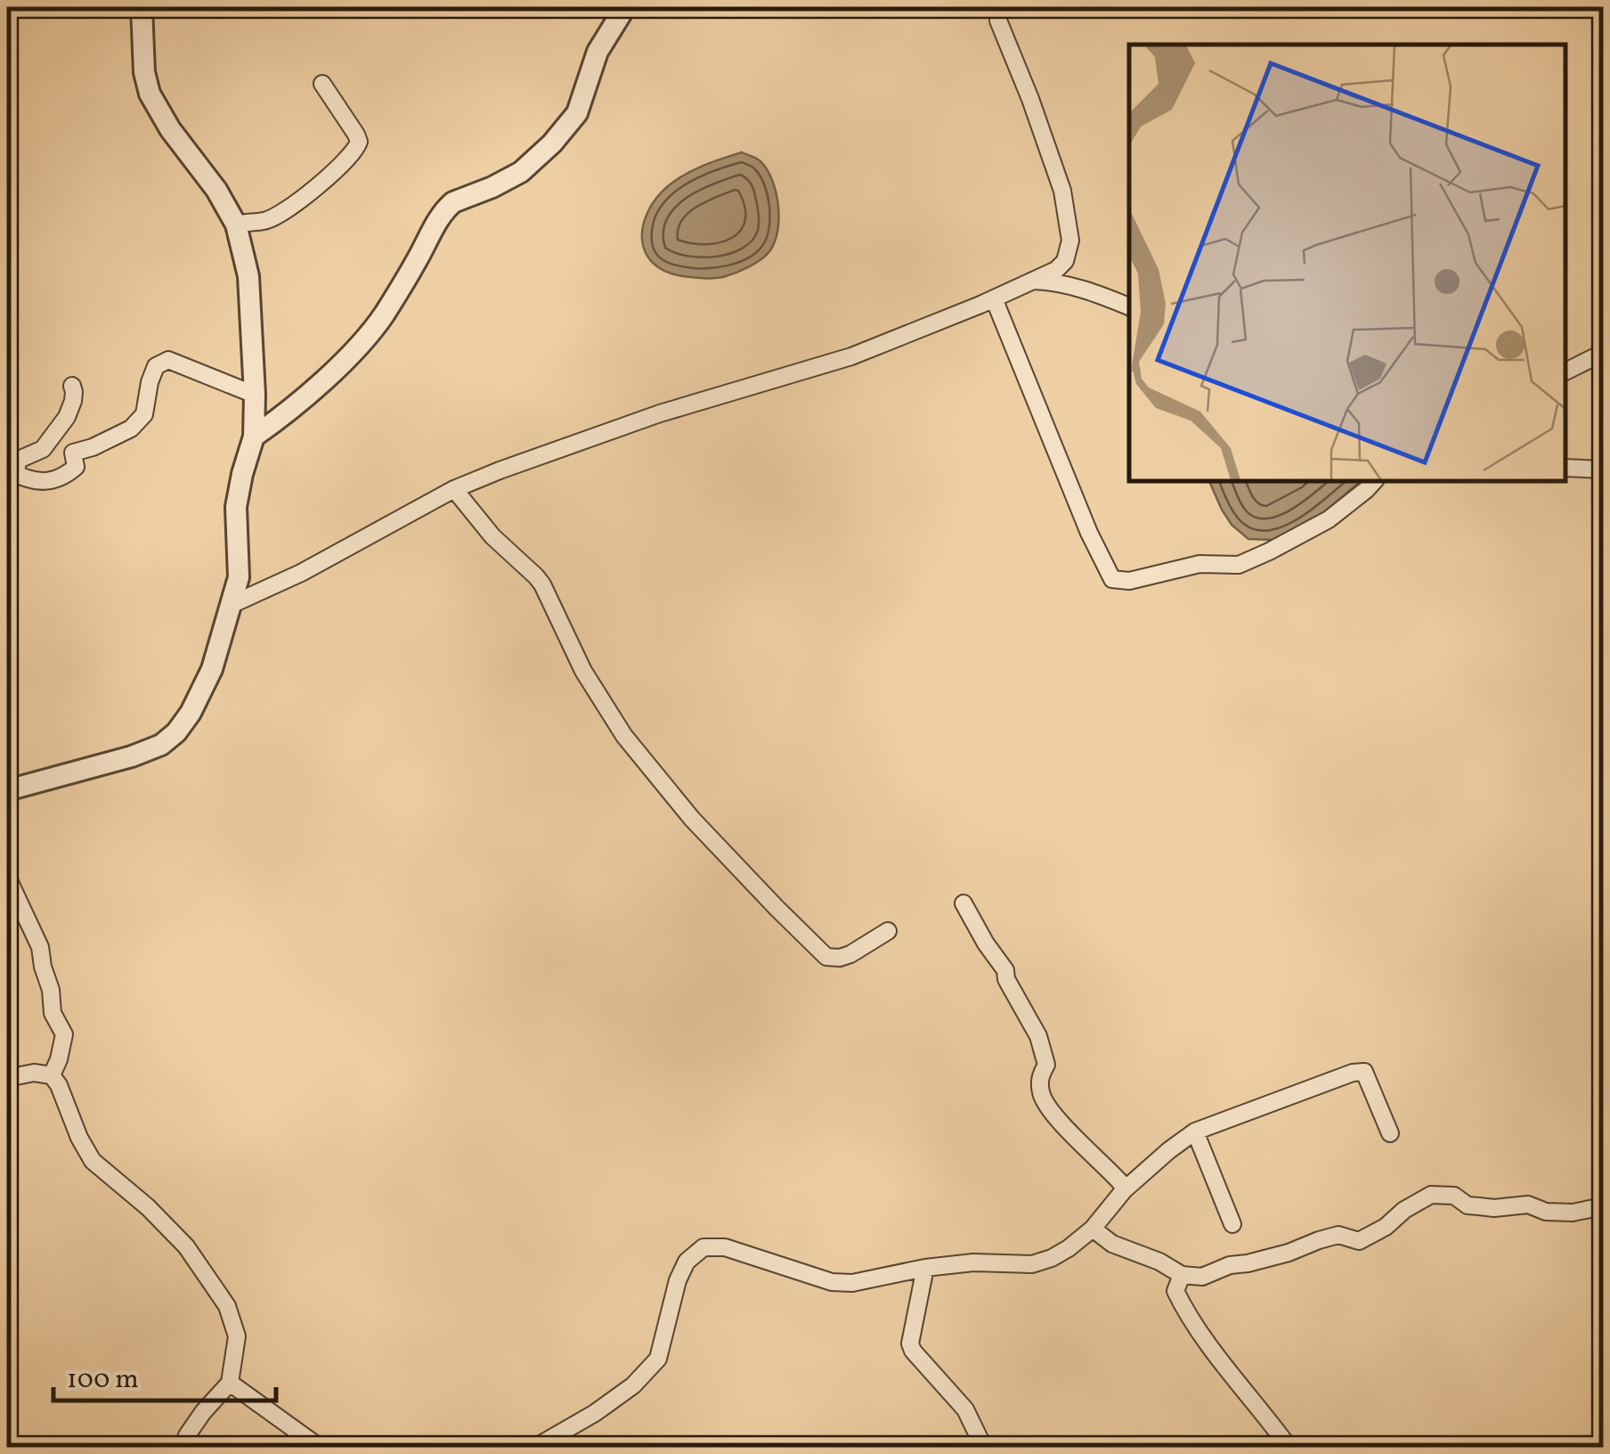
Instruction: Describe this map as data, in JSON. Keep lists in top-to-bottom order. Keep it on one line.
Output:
{"scale_bar":"100 m"}
